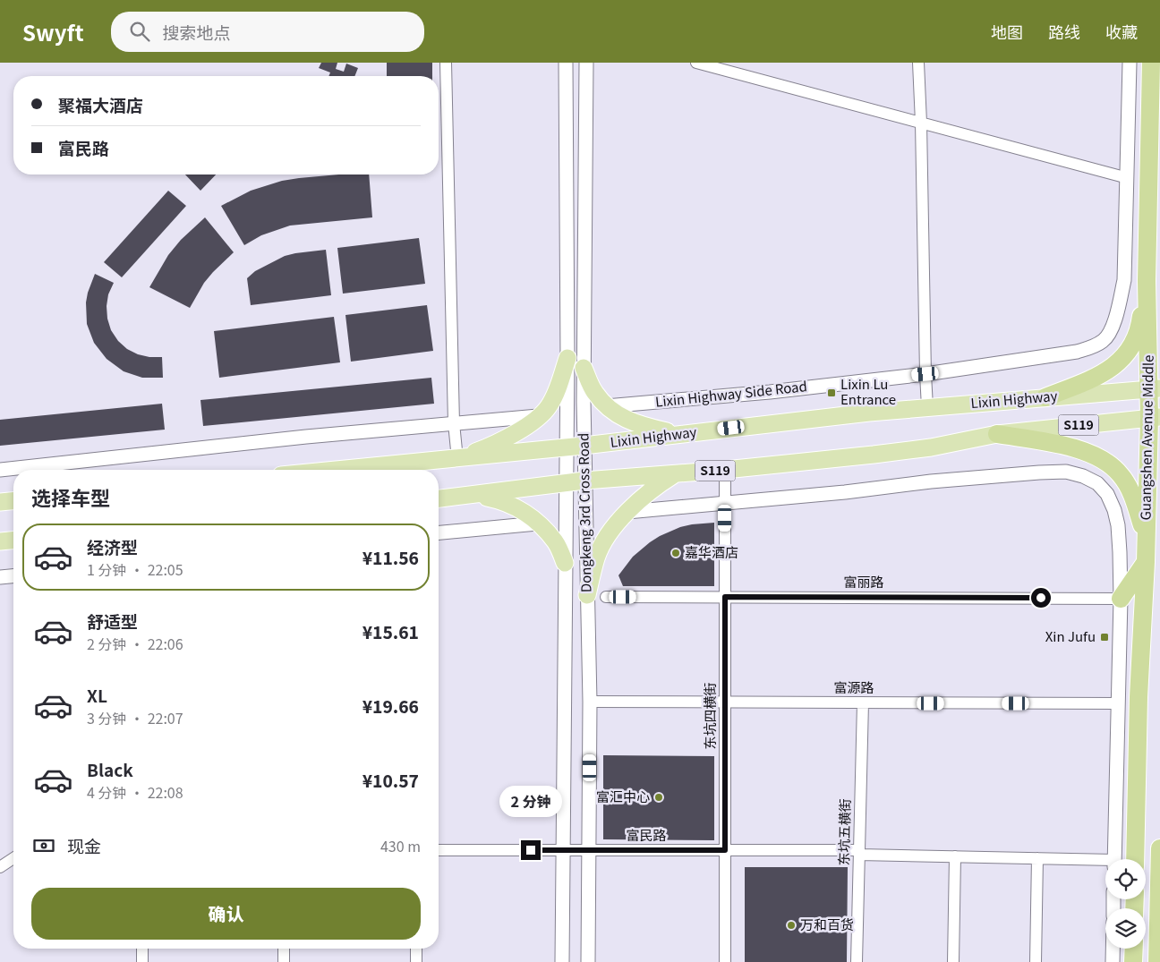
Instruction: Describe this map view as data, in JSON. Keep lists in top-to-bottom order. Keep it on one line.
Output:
{"streets":{"highway":["Guangshen Avenue Middle"],"main road":["Lixin Highway","S119"],"street":["Lixin Highway Side Road","Dongkeng 3rd Cross Road","富丽路","富源路","东坑四横街","东坑五横街","富民路"]},"crossings":[["Lixin Highway","Guangshen Avenue Middle"],["Lixin Highway","Dongkeng 3rd Cross Road"],["S119","Guangshen Avenue Middle"],["S119","Dongkeng 3rd Cross Road"],["S119","东坑四横街"],["Dongkeng 3rd Cross Road","富源路"],["Dongkeng 3rd Cross Road","富民路"],["富丽路","东坑四横街"],["富源路","东坑四横街"],["富源路","东坑五横街"],["东坑四横街","富民路"],["东坑五横街","富民路"]],"places":{"transit":["Lixin Lu Entrance","Xin Jufu"],"other":["嘉华酒店","富汇中心","万和百货"]},"page":{"header":"Swyft","search":"搜索地点","nav":["地图","路线","收藏"],"banner":["聚福大酒店","富民路"],"heading":"选择车型","list":[{"name":"经济型","note":"1 分钟 · 22:05","value":"¥11.56"},{"name":"舒适型","note":"2 分钟 · 22:06","value":"¥15.61"},{"name":"XL","note":"3 分钟 · 22:07","value":"¥19.66"},{"name":"Black","note":"4 分钟 · 22:08","value":"¥10.57"}],"bubble":"2 分钟","pay":["现金","430 m"],"buttons":"确认"}}
